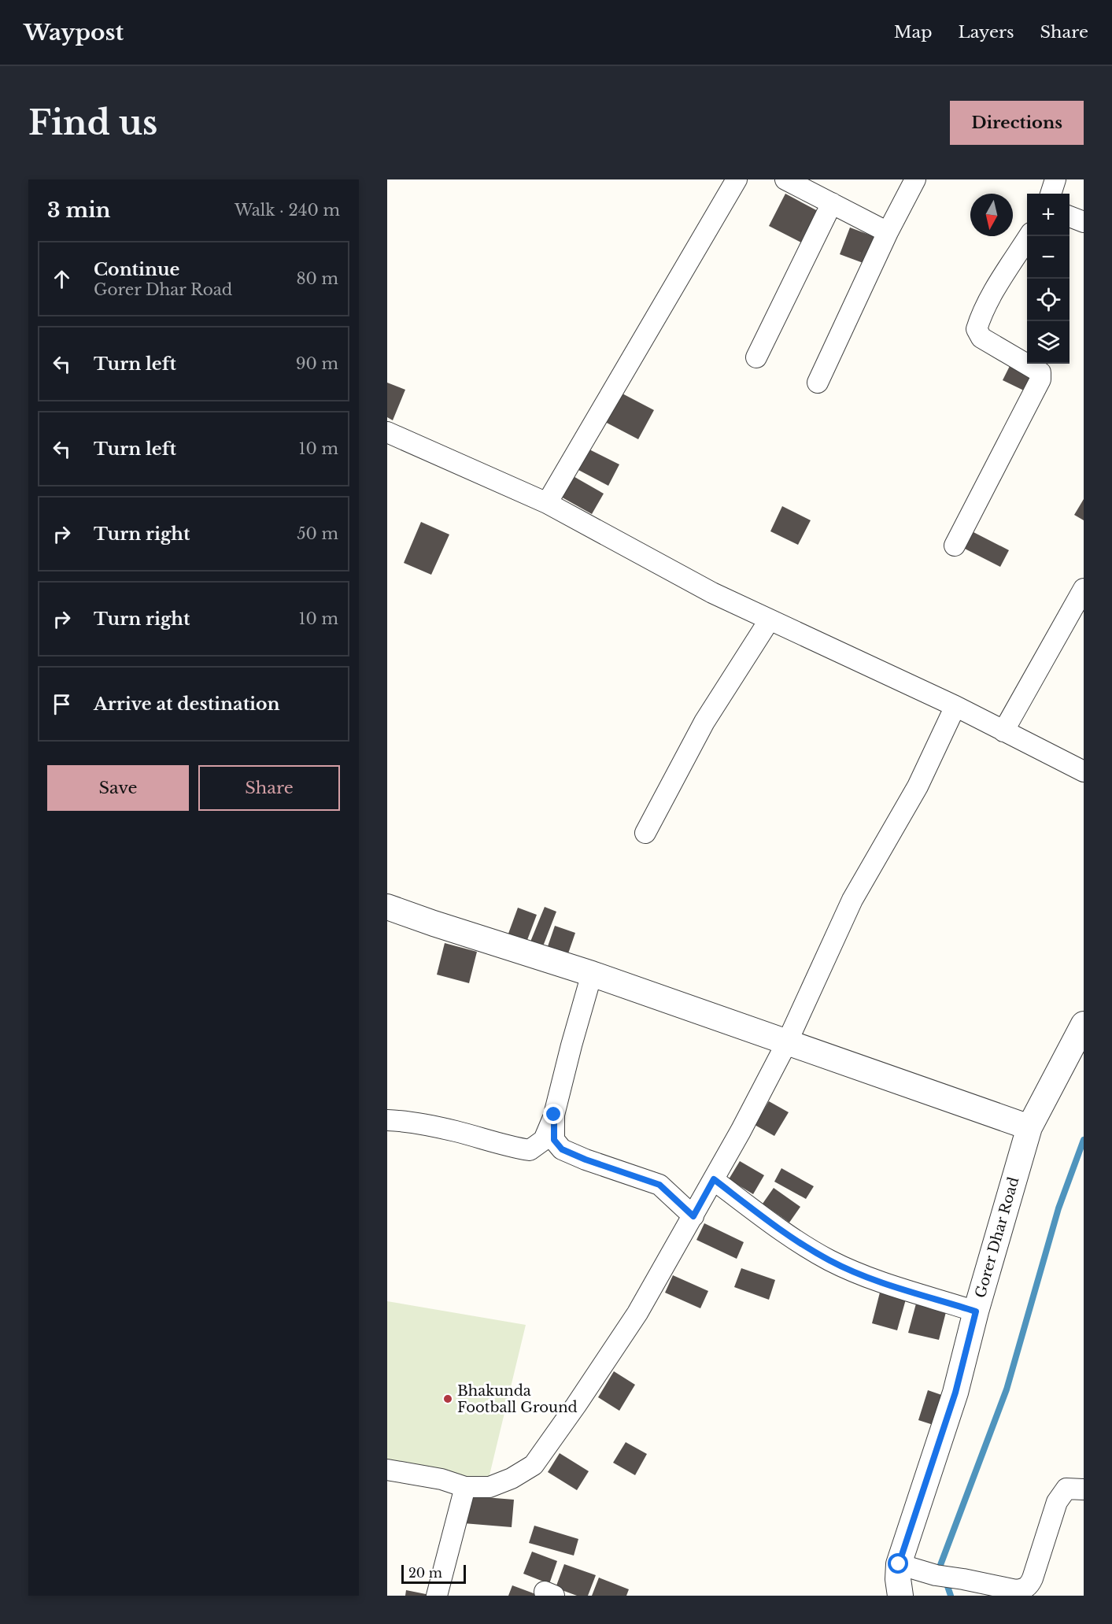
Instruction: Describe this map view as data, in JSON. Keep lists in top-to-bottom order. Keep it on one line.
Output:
{"streets":{"street":["Gorer Dhar Road"]},"places":["Bhakunda Football Ground"],"scale_bar":"20 m","north":"bottom","page":{"header":"Waypost","nav":["Map","Layers","Share"],"buttons":["Directions",["Save","Share"]],"title":"Find us","heading":["3 min","Walk · 240 m"],"map_buttons":["+","−"],"list":[["Continue","Gorer Dhar Road","80 m"],["Turn left","90 m"],["Turn left","10 m"],["Turn right","50 m"],["Turn right","10 m"],"Arrive at destination"],"scale":"20 m"}}
